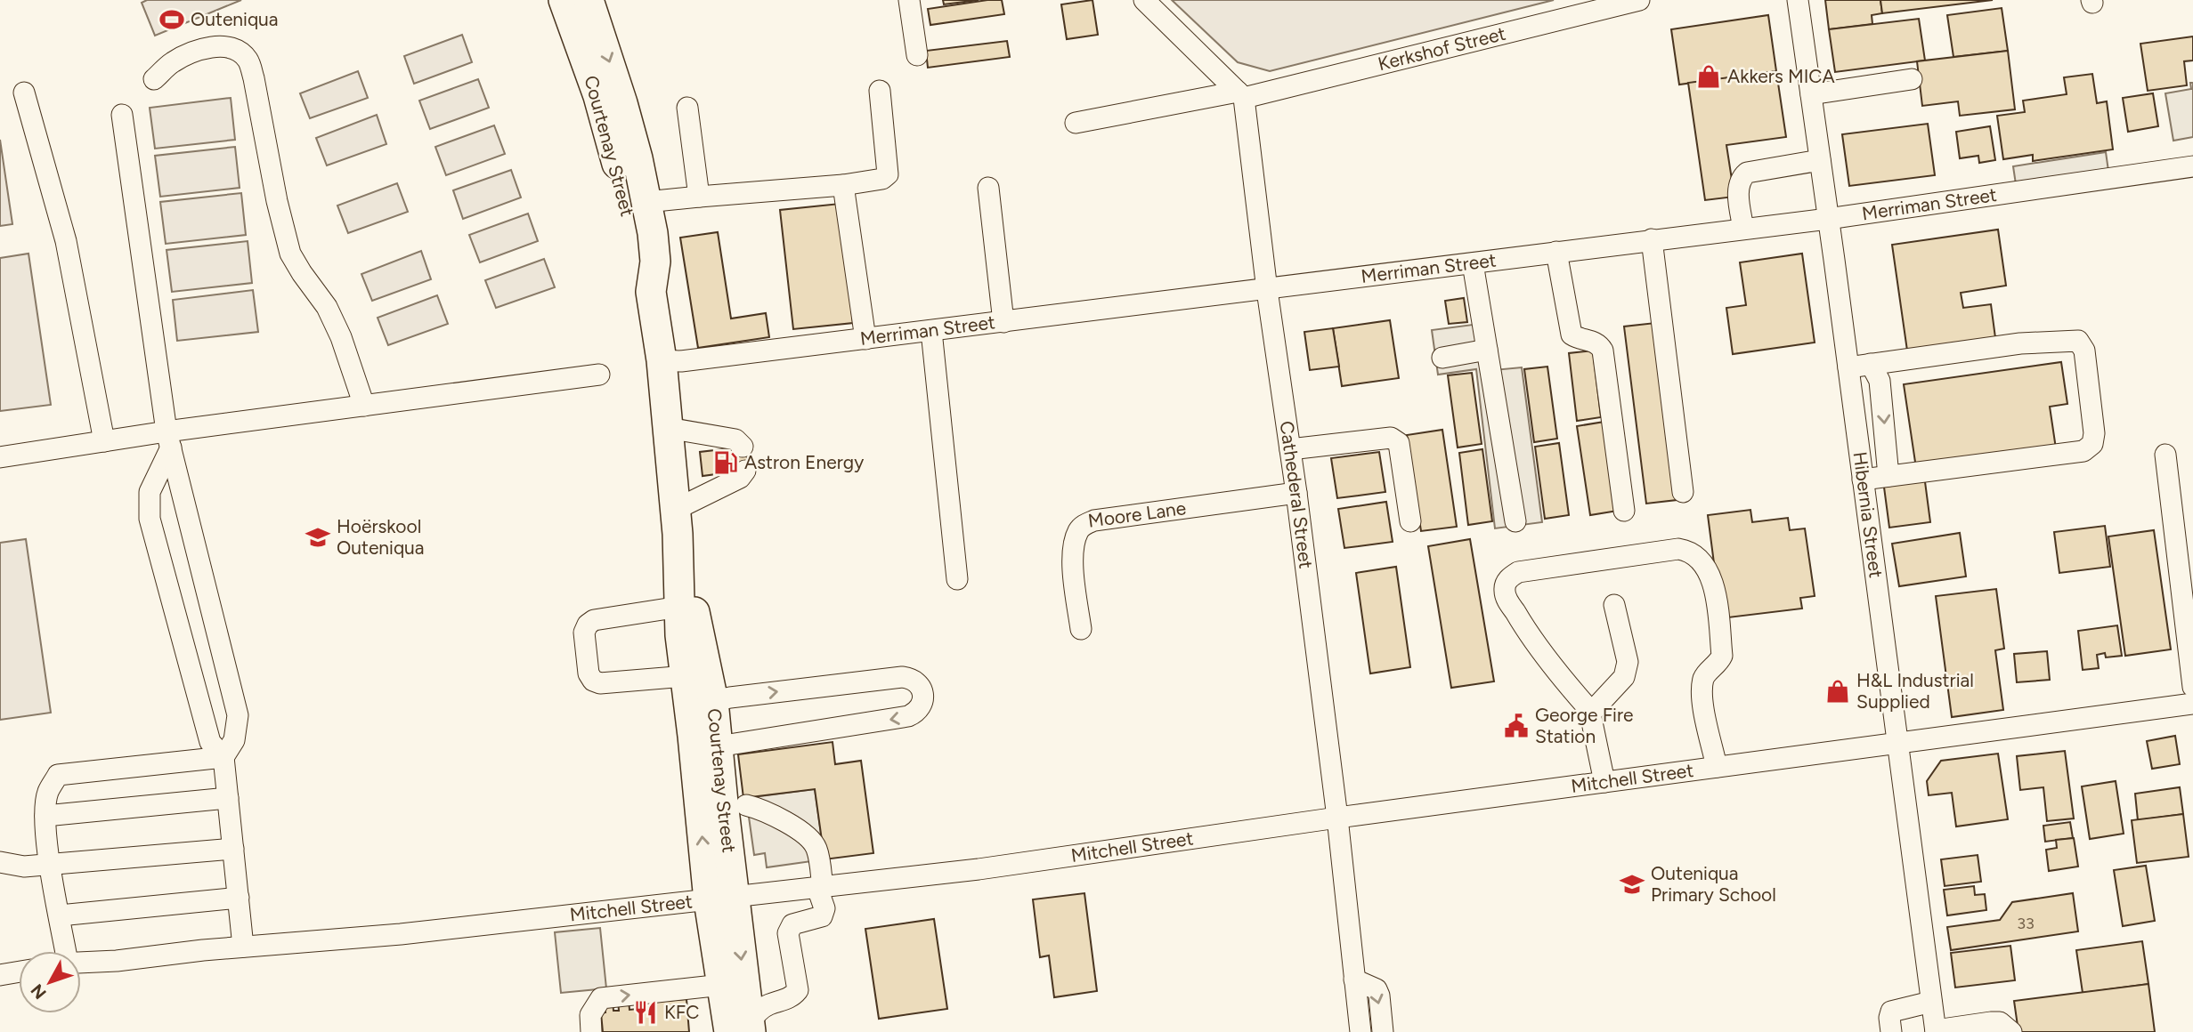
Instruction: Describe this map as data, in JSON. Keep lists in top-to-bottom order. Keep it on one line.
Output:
{"streets":{"highway":["Courtenay Street"],"street":["Kerkshof Street","Merriman Street","Cathederal Street","Hibernia Street","Moore Lane","Mitchell Street"]},"crossings":[["Kerkshof Street","Cathederal Street"],["Courtenay Street","Merriman Street"],["Courtenay Street","Mitchell Street"],["Merriman Street","Cathederal Street"],["Merriman Street","Hibernia Street"],["Cathederal Street","Moore Lane"],["Cathederal Street","Mitchell Street"],["Hibernia Street","Mitchell Street"]],"places":{"sports":["Outeniqua"],"shop":["Akkers MICA","H&L Industrial Supplied"],"fuel station":["Astron Energy"],"school or university":["Hoërskool Outeniqua","Outeniqua Primary School"],"public building":["George Fire Station"],"restaurant":["KFC"]},"house_numbers":["33"],"north":"bottom left"}
